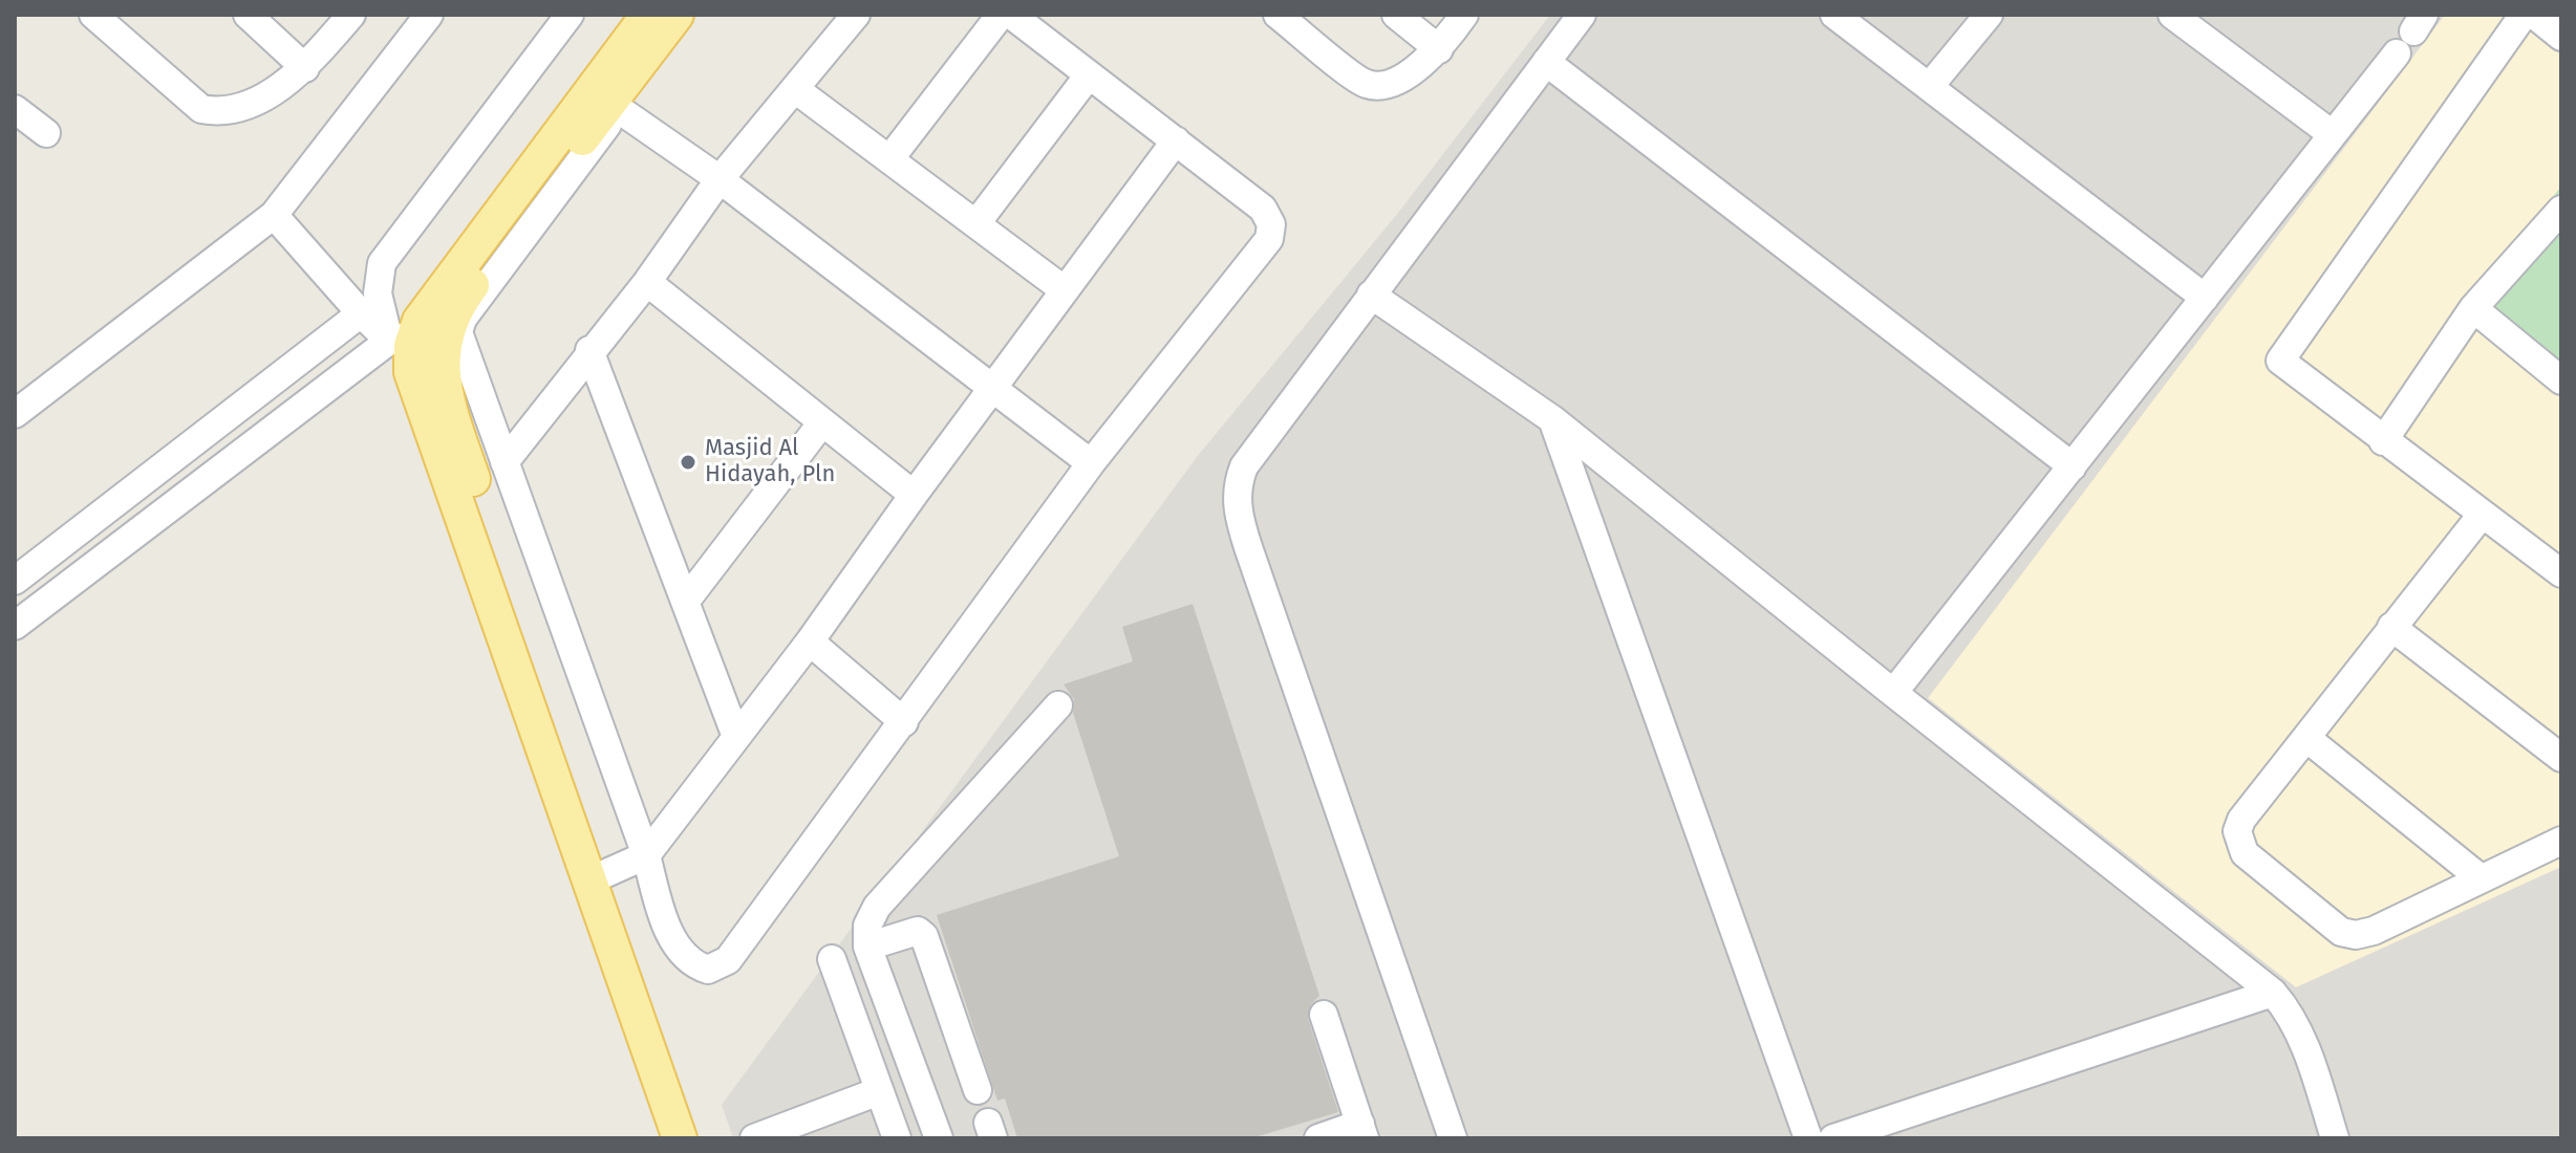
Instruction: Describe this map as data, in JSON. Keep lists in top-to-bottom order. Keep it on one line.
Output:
{"places":["Masjid Al Hidayah, Pln"]}
